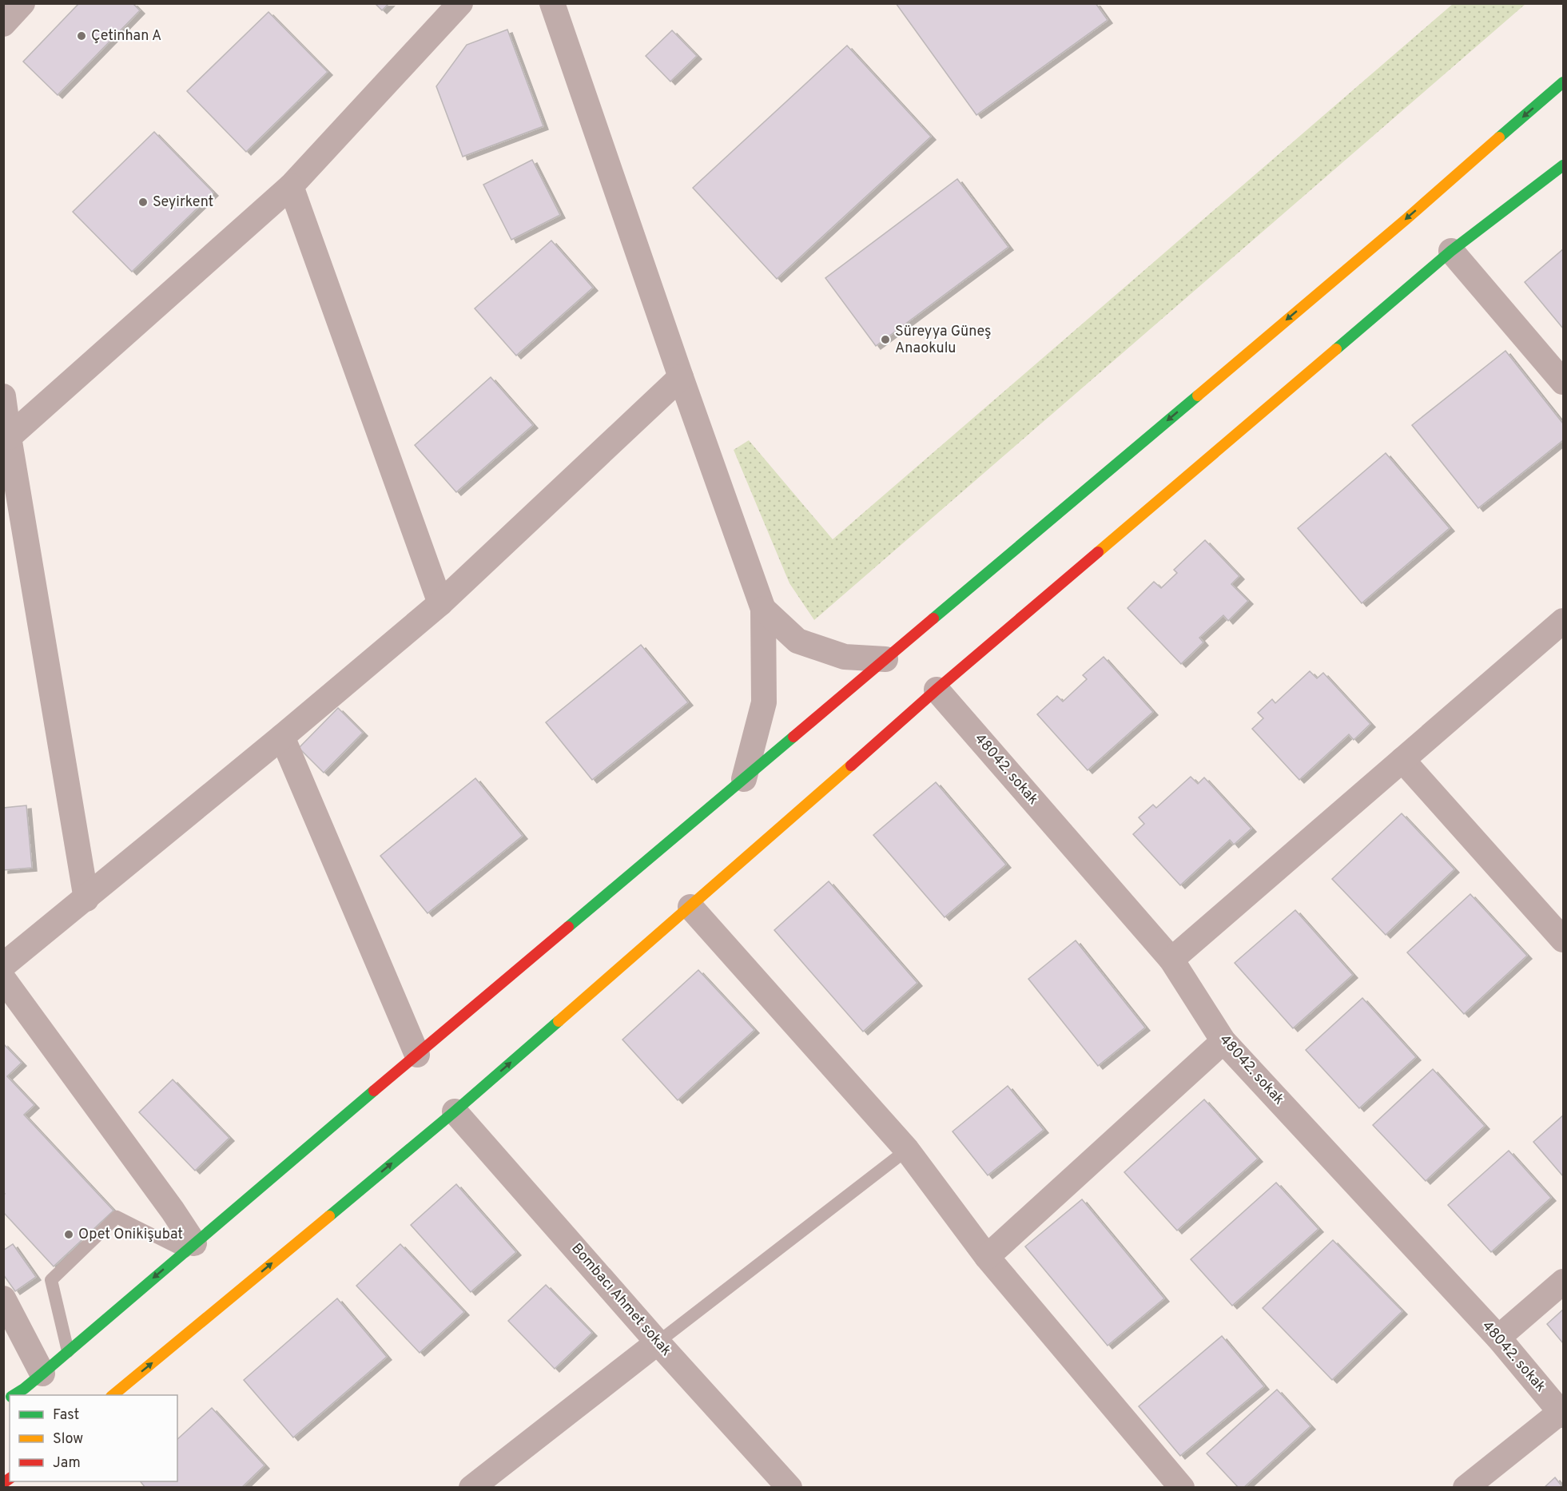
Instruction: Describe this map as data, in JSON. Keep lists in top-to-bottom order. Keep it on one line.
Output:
{"streets":{"street":["48042. sokak","Bombacı Ahmet sokak"]},"places":["Çetinhan A","Seyirkent","Süreyya Güneş Anaokulu","Opet Onikişubat"],"legend":["Fast","Slow","Jam"]}
